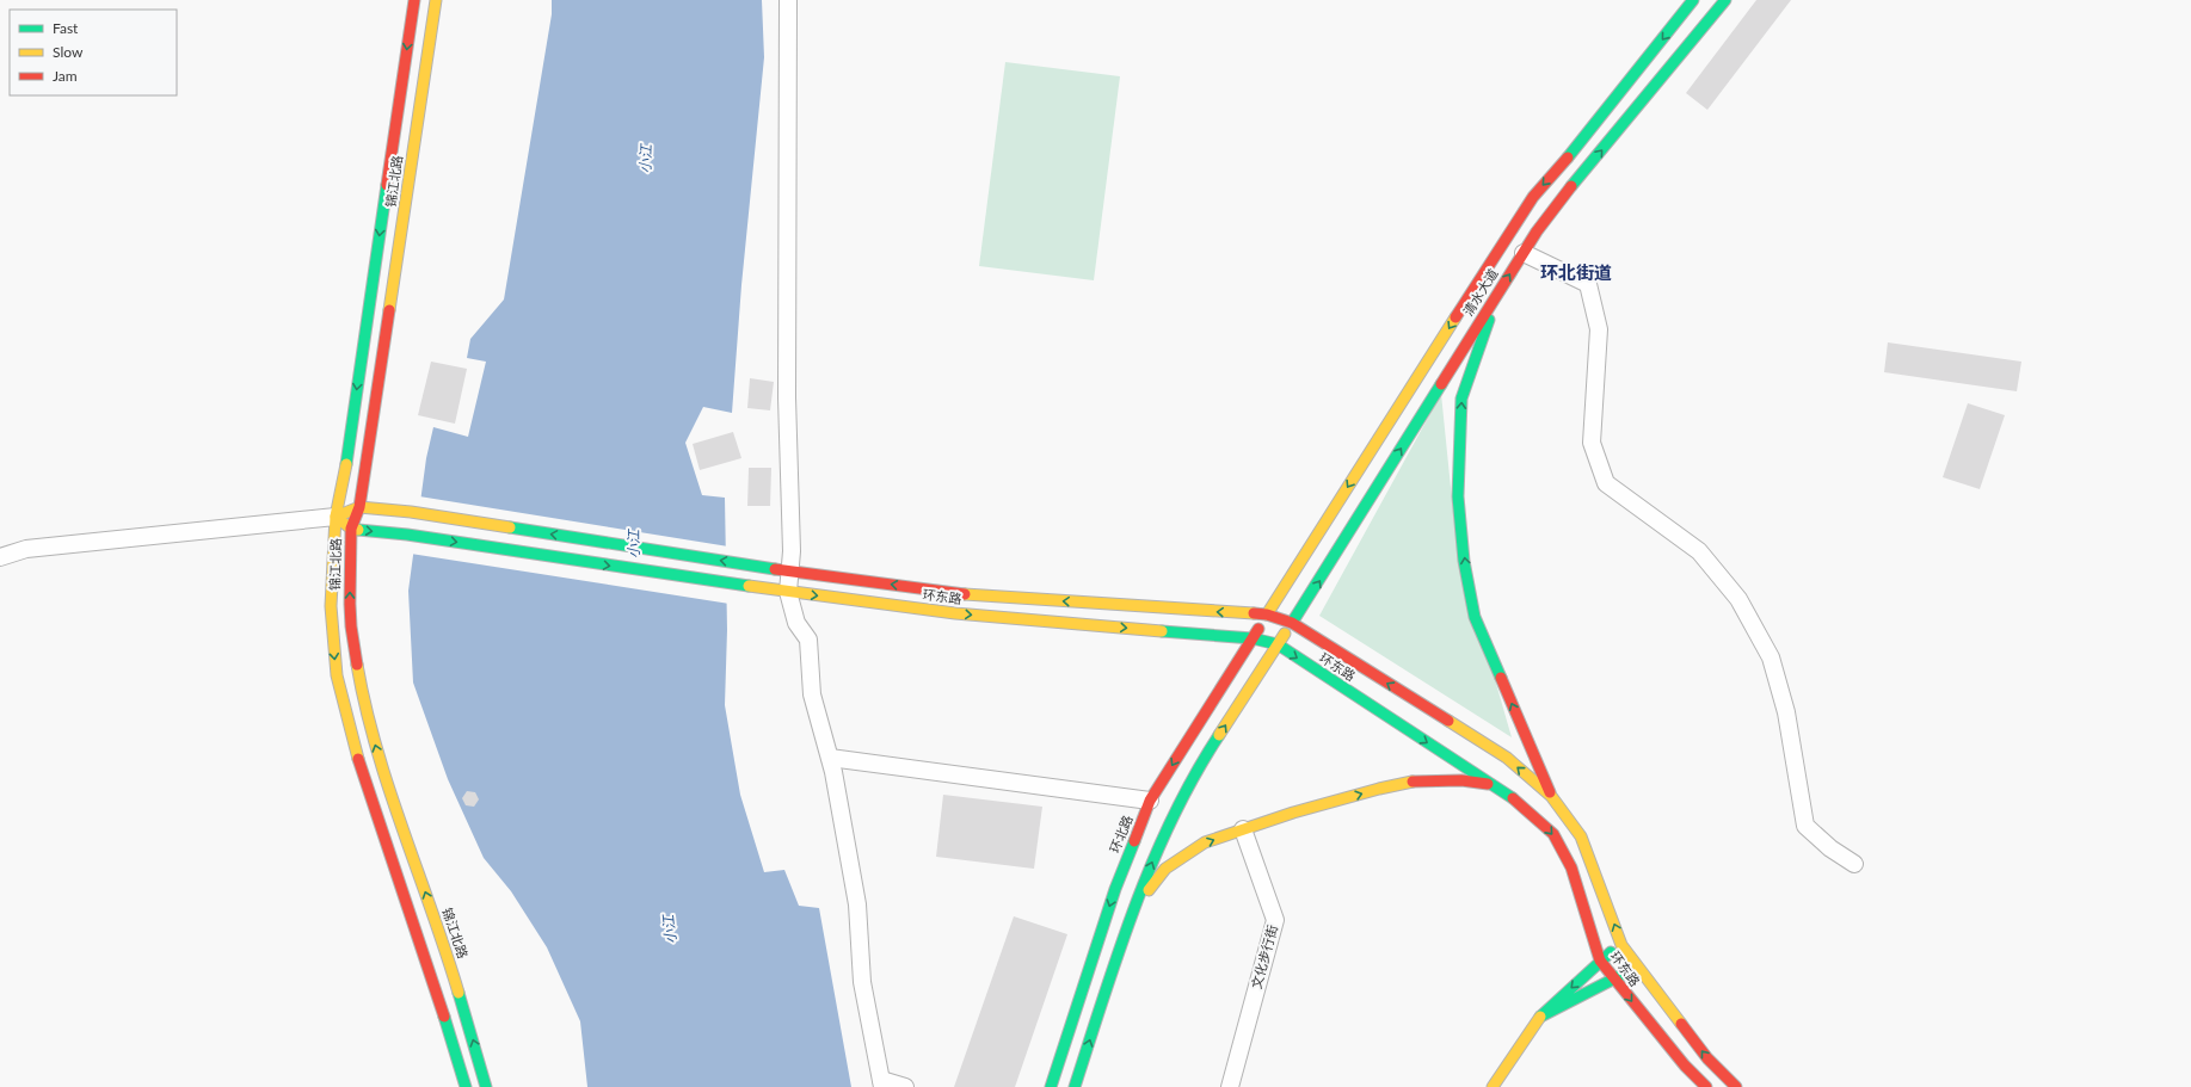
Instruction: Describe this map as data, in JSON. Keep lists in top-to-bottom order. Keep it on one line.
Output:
{"streets":{"main road":["锦江北路","清水大道","环东路","环北路"],"street":["文化步行街"]},"crossings":[["锦江北路","环东路"],["清水大道","环东路"],["清水大道","环北路"],["环东路","环北路"]],"districts":["环北街道"],"water":["小江"],"legend":["Fast","Slow","Jam"]}
